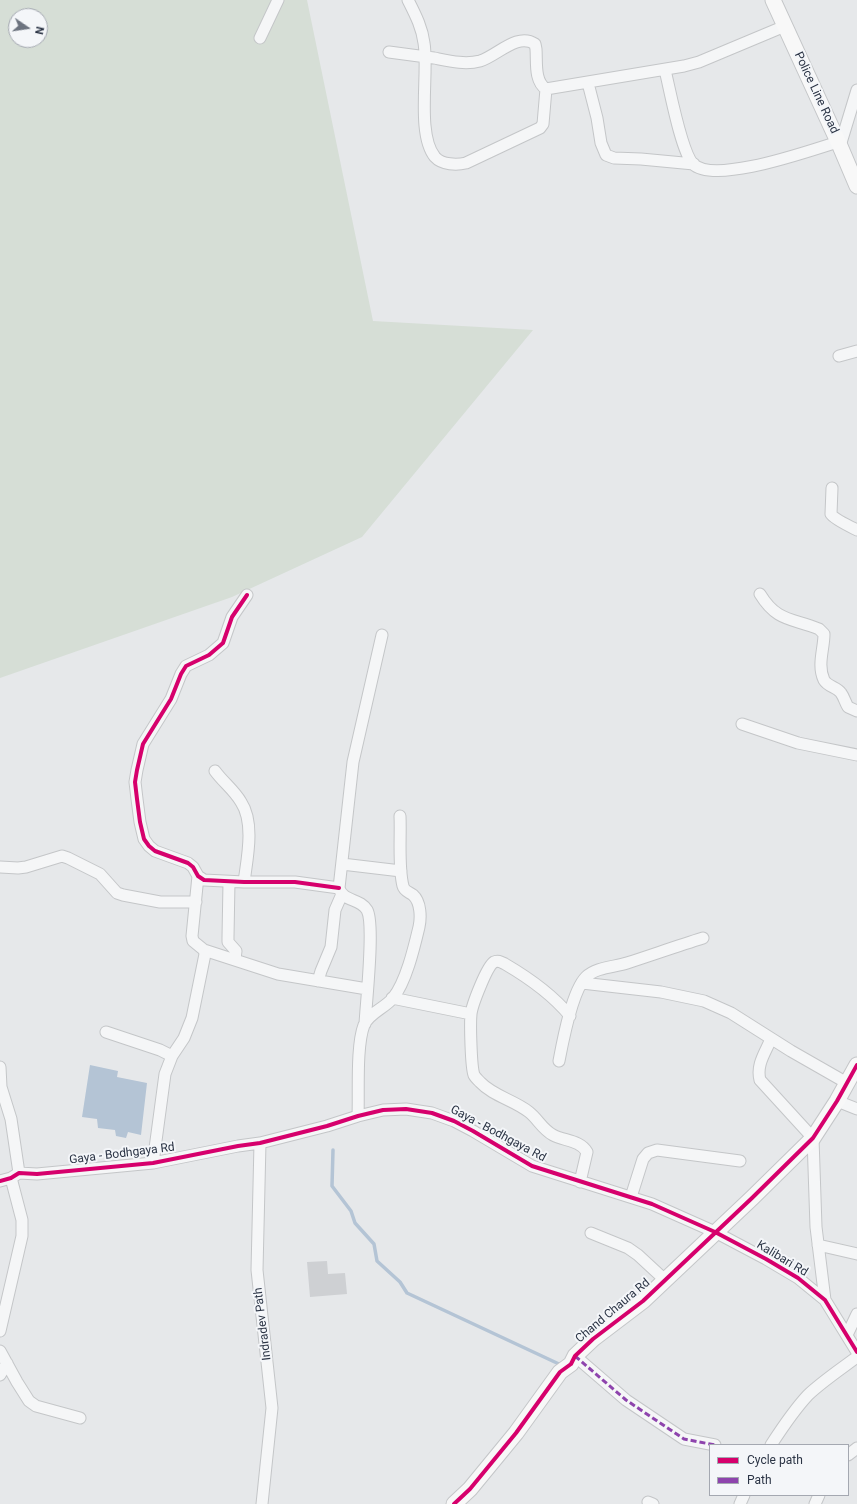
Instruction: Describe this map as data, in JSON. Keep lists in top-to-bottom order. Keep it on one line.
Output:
{"streets":{"street":["Police Line Road","Gaya - Bodhgaya Rd","Kalibari Rd","Chand Chaura Rd","Indradev Path"]},"crossings":[["Gaya - Bodhgaya Rd","Kalibari Rd"],["Gaya - Bodhgaya Rd","Chand Chaura Rd"],["Gaya - Bodhgaya Rd","Indradev Path"],["Kalibari Rd","Chand Chaura Rd"]],"legend":["Cycle path","Path"],"north":"right"}
